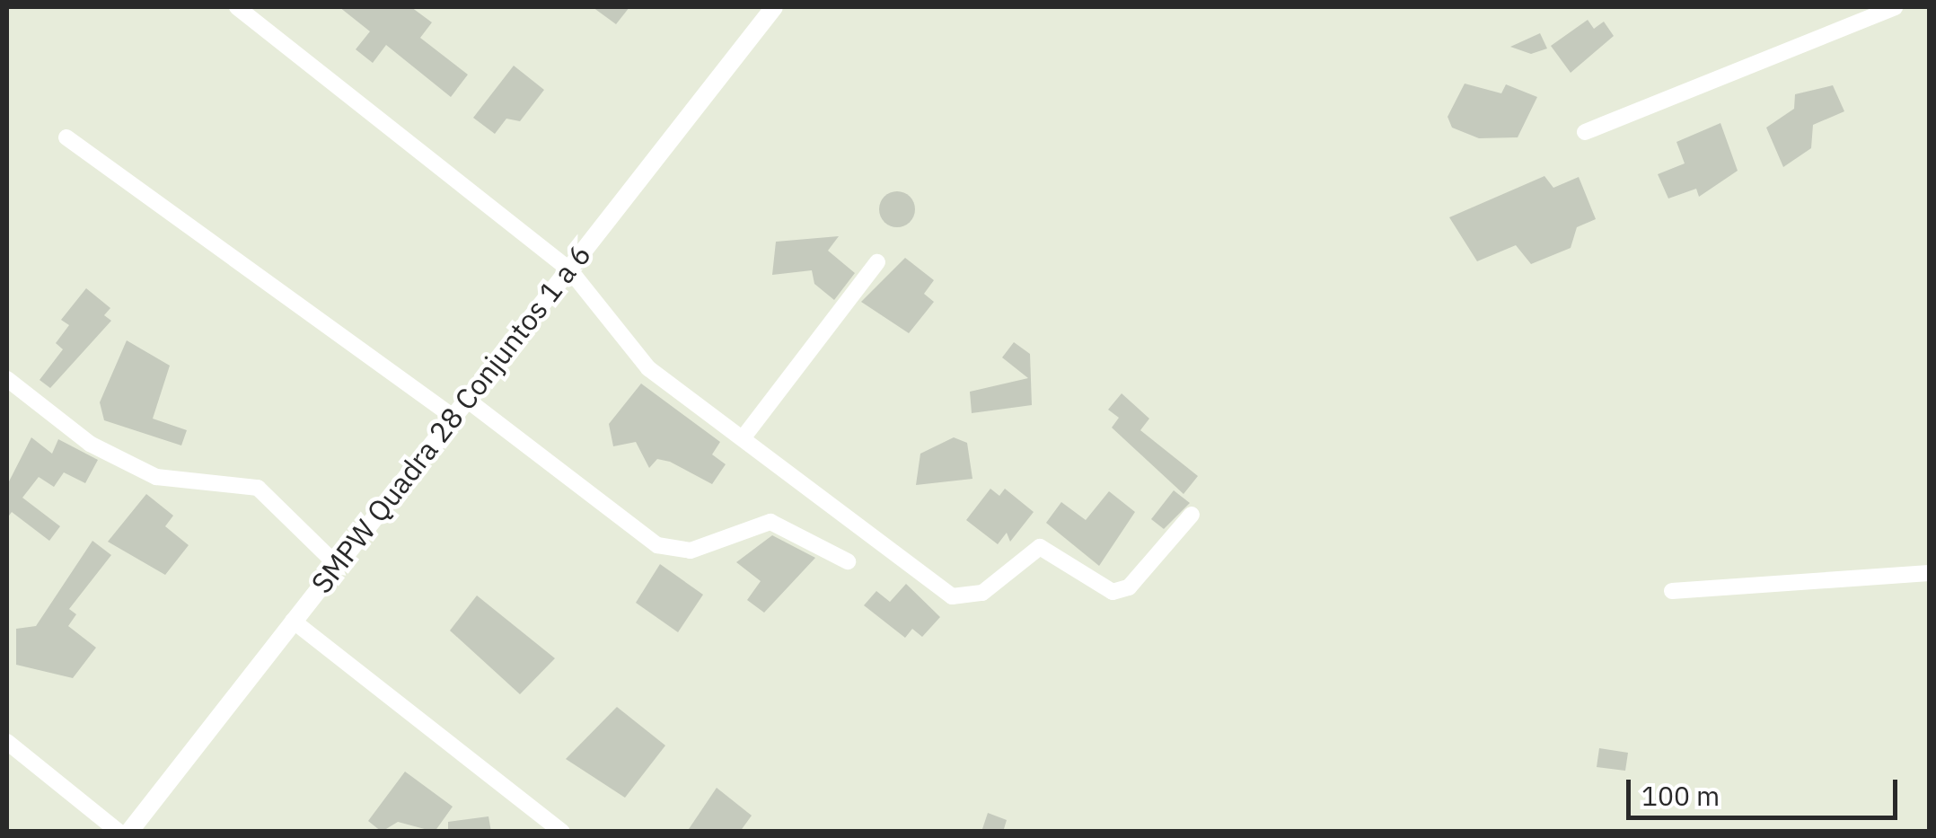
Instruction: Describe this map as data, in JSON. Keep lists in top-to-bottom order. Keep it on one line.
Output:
{"streets":{"street":["SMPW Quadra 28 Conjuntos 1 a 6"]},"scale_bar":"100 m"}
